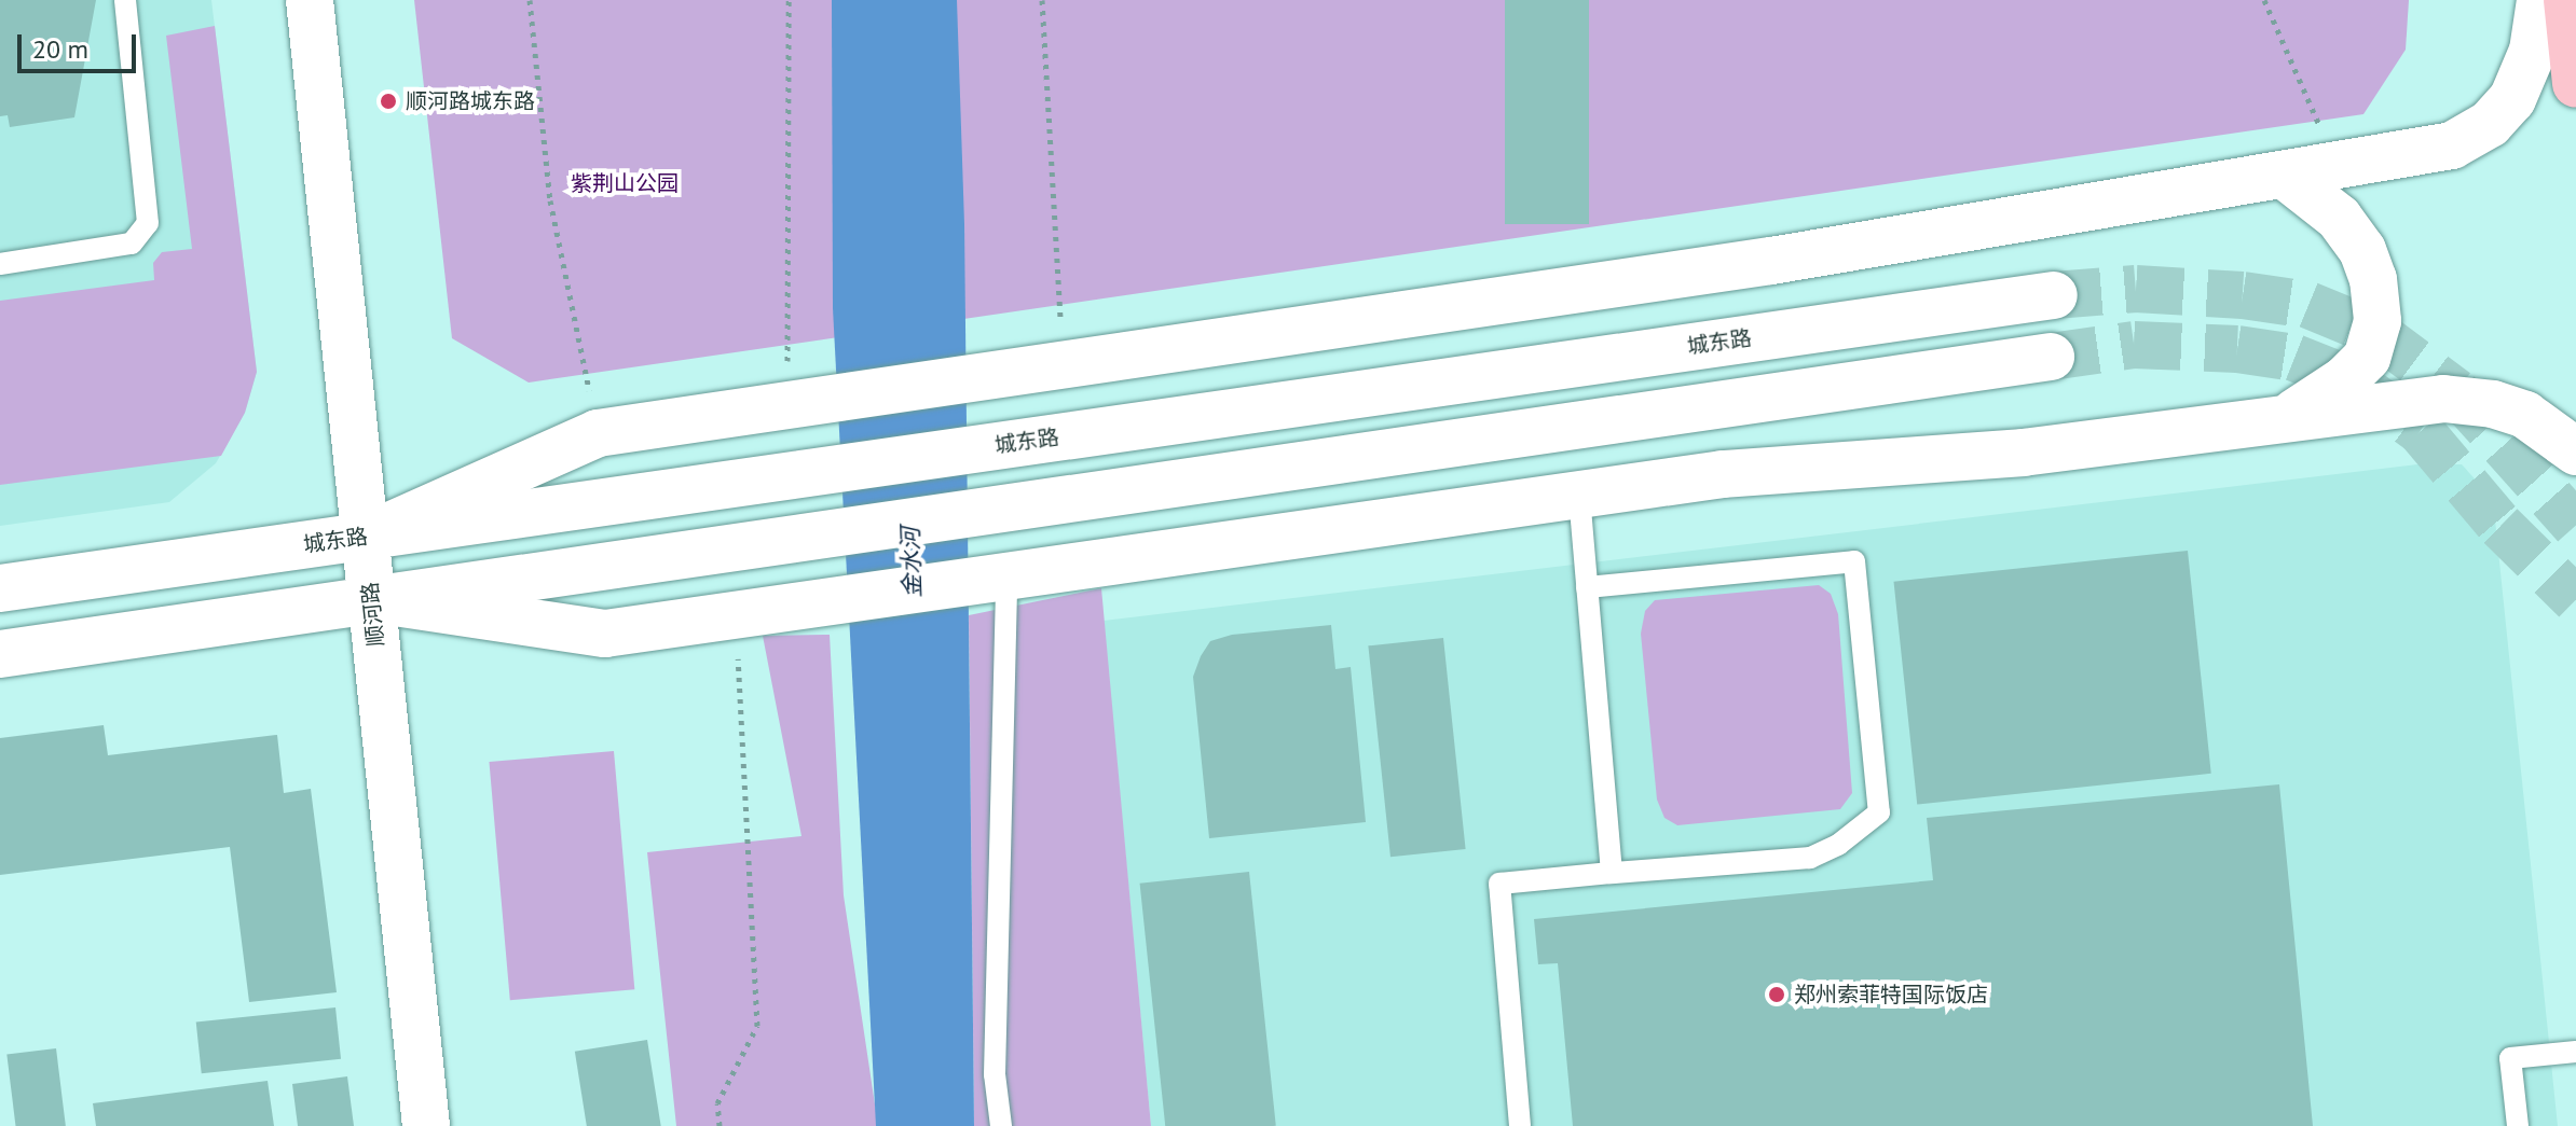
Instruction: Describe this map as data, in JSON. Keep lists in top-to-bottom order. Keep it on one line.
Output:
{"streets":{"street":["城东路","顺河路"]},"crossings":[["城东路","顺河路"]],"water":["金水河"],"parks":["紫荆山公园"],"places":["顺河路城东路","郑州索菲特国际饭店"],"scale_bar":"20 m"}
